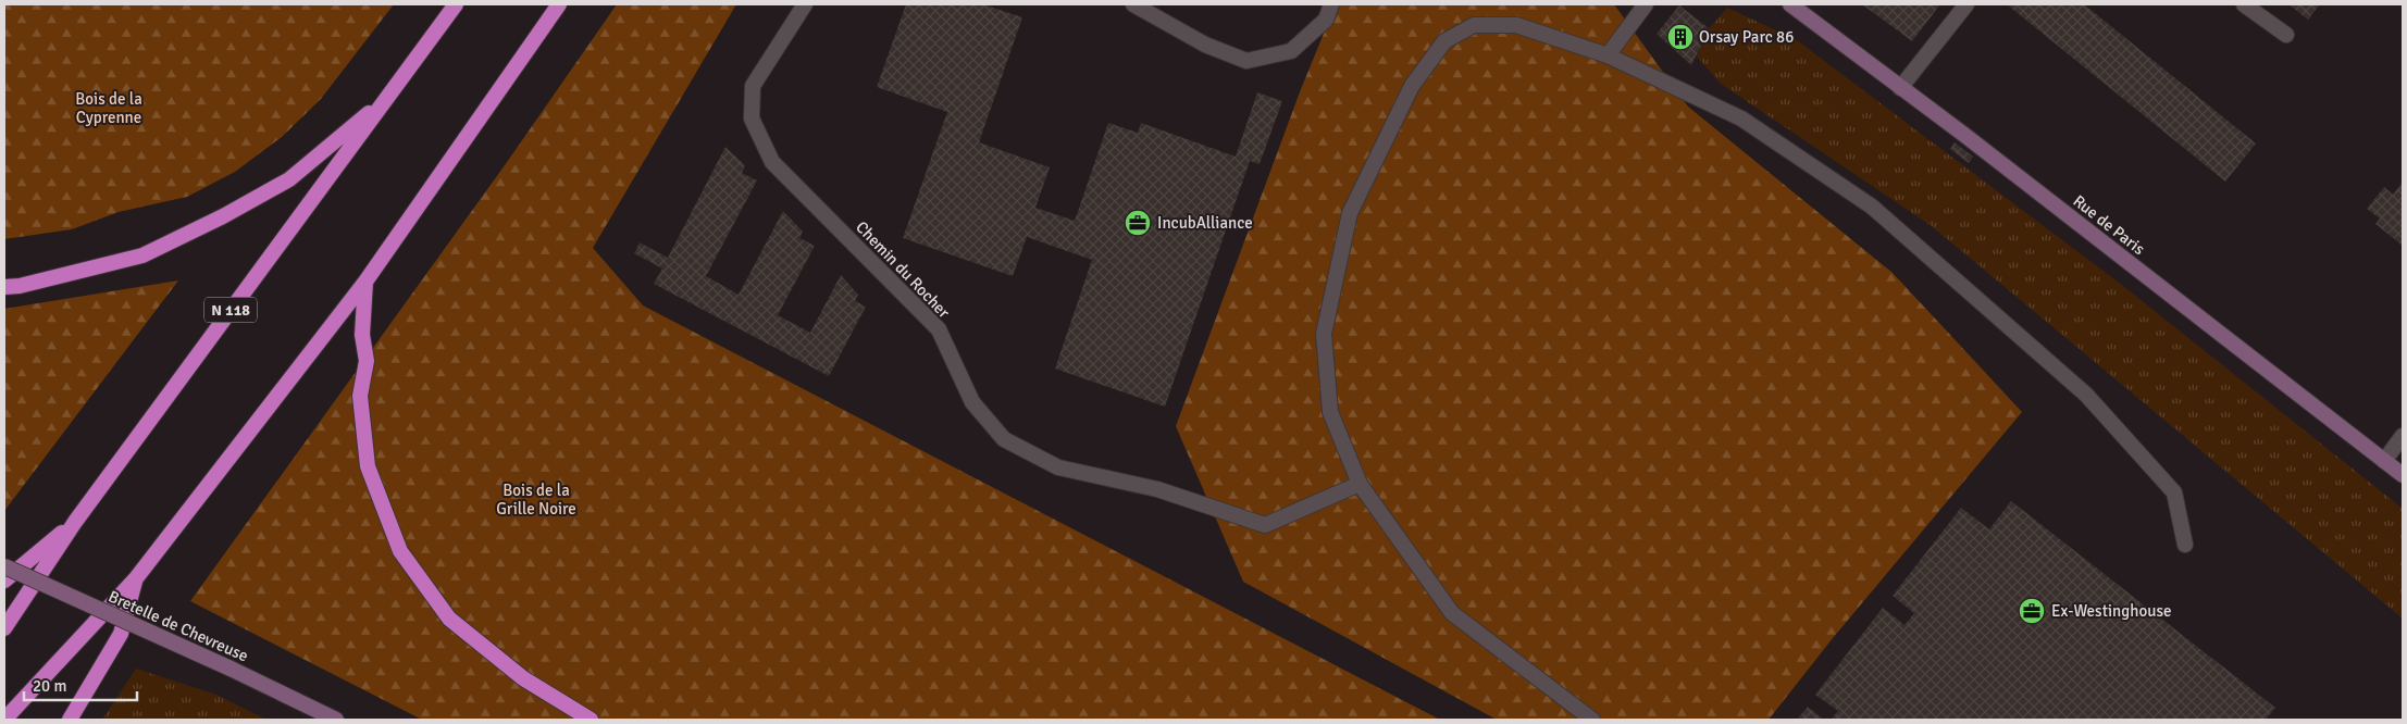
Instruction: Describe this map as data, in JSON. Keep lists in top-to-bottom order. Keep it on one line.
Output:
{"streets":{"highway":["N 118"],"main road":["Rue de Paris","Bretelle de Chevreuse"],"lane":["Chemin du Rocher"]},"parks":["Bois de la Cyprenne","Bois de la Grille Noire"],"places":{"building":["Orsay Parc 86"],"office":["IncubAlliance","Ex-Westinghouse"]},"scale_bar":"20 m"}
